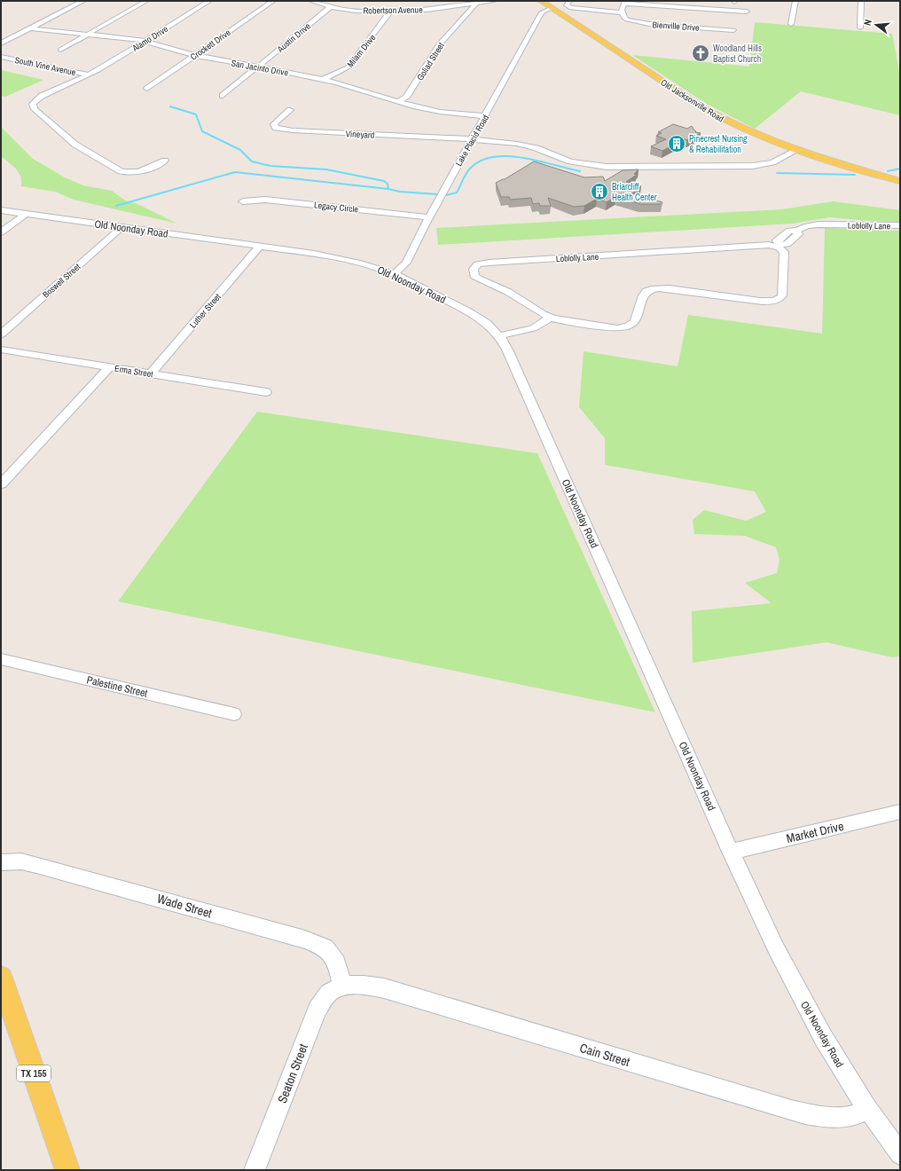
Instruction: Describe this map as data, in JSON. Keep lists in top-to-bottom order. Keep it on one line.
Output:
{"streets":{"main road":["Old Jacksonville Road","TX 155"],"street":["Robertson Avenue","Bienville Drive","Austin Drive","Alamo Drive","Crockett Drive","Milam Drive","Goliad Street","South Vine Avenue","San Jacinto Drive","Vineyard","Lake Placid Road","Legacy Circle","Loblolly Lane","Old Noonday Road","Boswell Street","Luther Street","Erma Street","Palestine Street","Market Drive","Wade Street","Cain Street","Seaton Street"]},"crossings":[["Robertson Avenue","Austin Drive"],["Robertson Avenue","Milam Drive"],["Robertson Avenue","Goliad Street"],["Austin Drive","San Jacinto Drive"],["Alamo Drive","South Vine Avenue"],["Alamo Drive","San Jacinto Drive"],["Crockett Drive","San Jacinto Drive"],["Milam Drive","San Jacinto Drive"],["Goliad Street","San Jacinto Drive"],["San Jacinto Drive","Lake Placid Road"],["Old Jacksonville Road","Lake Placid Road"],["Vineyard","Lake Placid Road"],["Lake Placid Road","Legacy Circle"],["Lake Placid Road","Old Noonday Road"],["Old Noonday Road","Boswell Street"],["Old Noonday Road","Luther Street"],["Old Noonday Road","Market Drive"],["Old Noonday Road","Cain Street"],["Luther Street","Erma Street"],["Wade Street","Cain Street"],["Wade Street","Seaton Street"],["Cain Street","Seaton Street"]],"places":{"church":["Woodland Hills Baptist Church"],"building":["Pinecrest Nursing & Rehabilitation","Briarcliff Health Center"]},"north":"left"}
